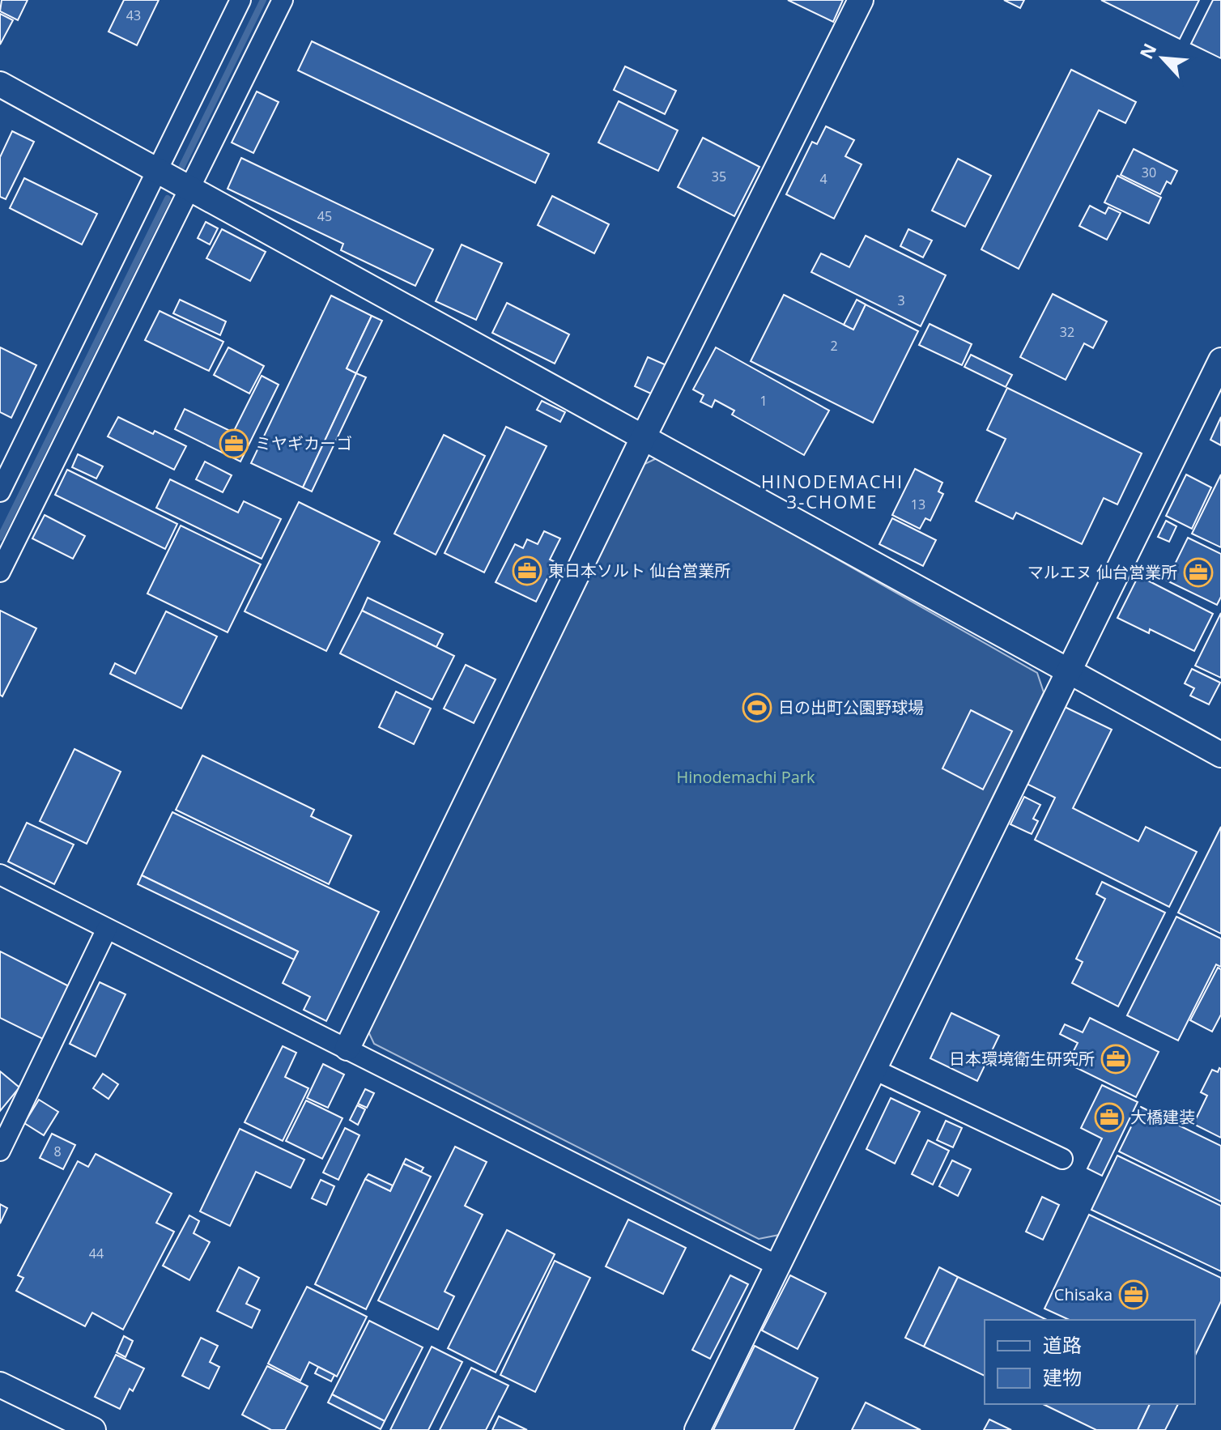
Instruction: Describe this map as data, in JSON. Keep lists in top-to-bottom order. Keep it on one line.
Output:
{"districts":["HINODEMACHI 3-CHOME"],"parks":["Hinodemachi Park"],"places":{"office":["ミヤギカーゴ","東日本ソルト 仙台営業所","マルエヌ 仙台営業所","日本環境衛生研究所","大橋建装","Chisaka"],"sports":["日の出町公園野球場"]},"house_numbers":["43","30","35","4","45","3","32","2","1","13","8","44"],"legend":["道路","建物"],"north":"top left"}
